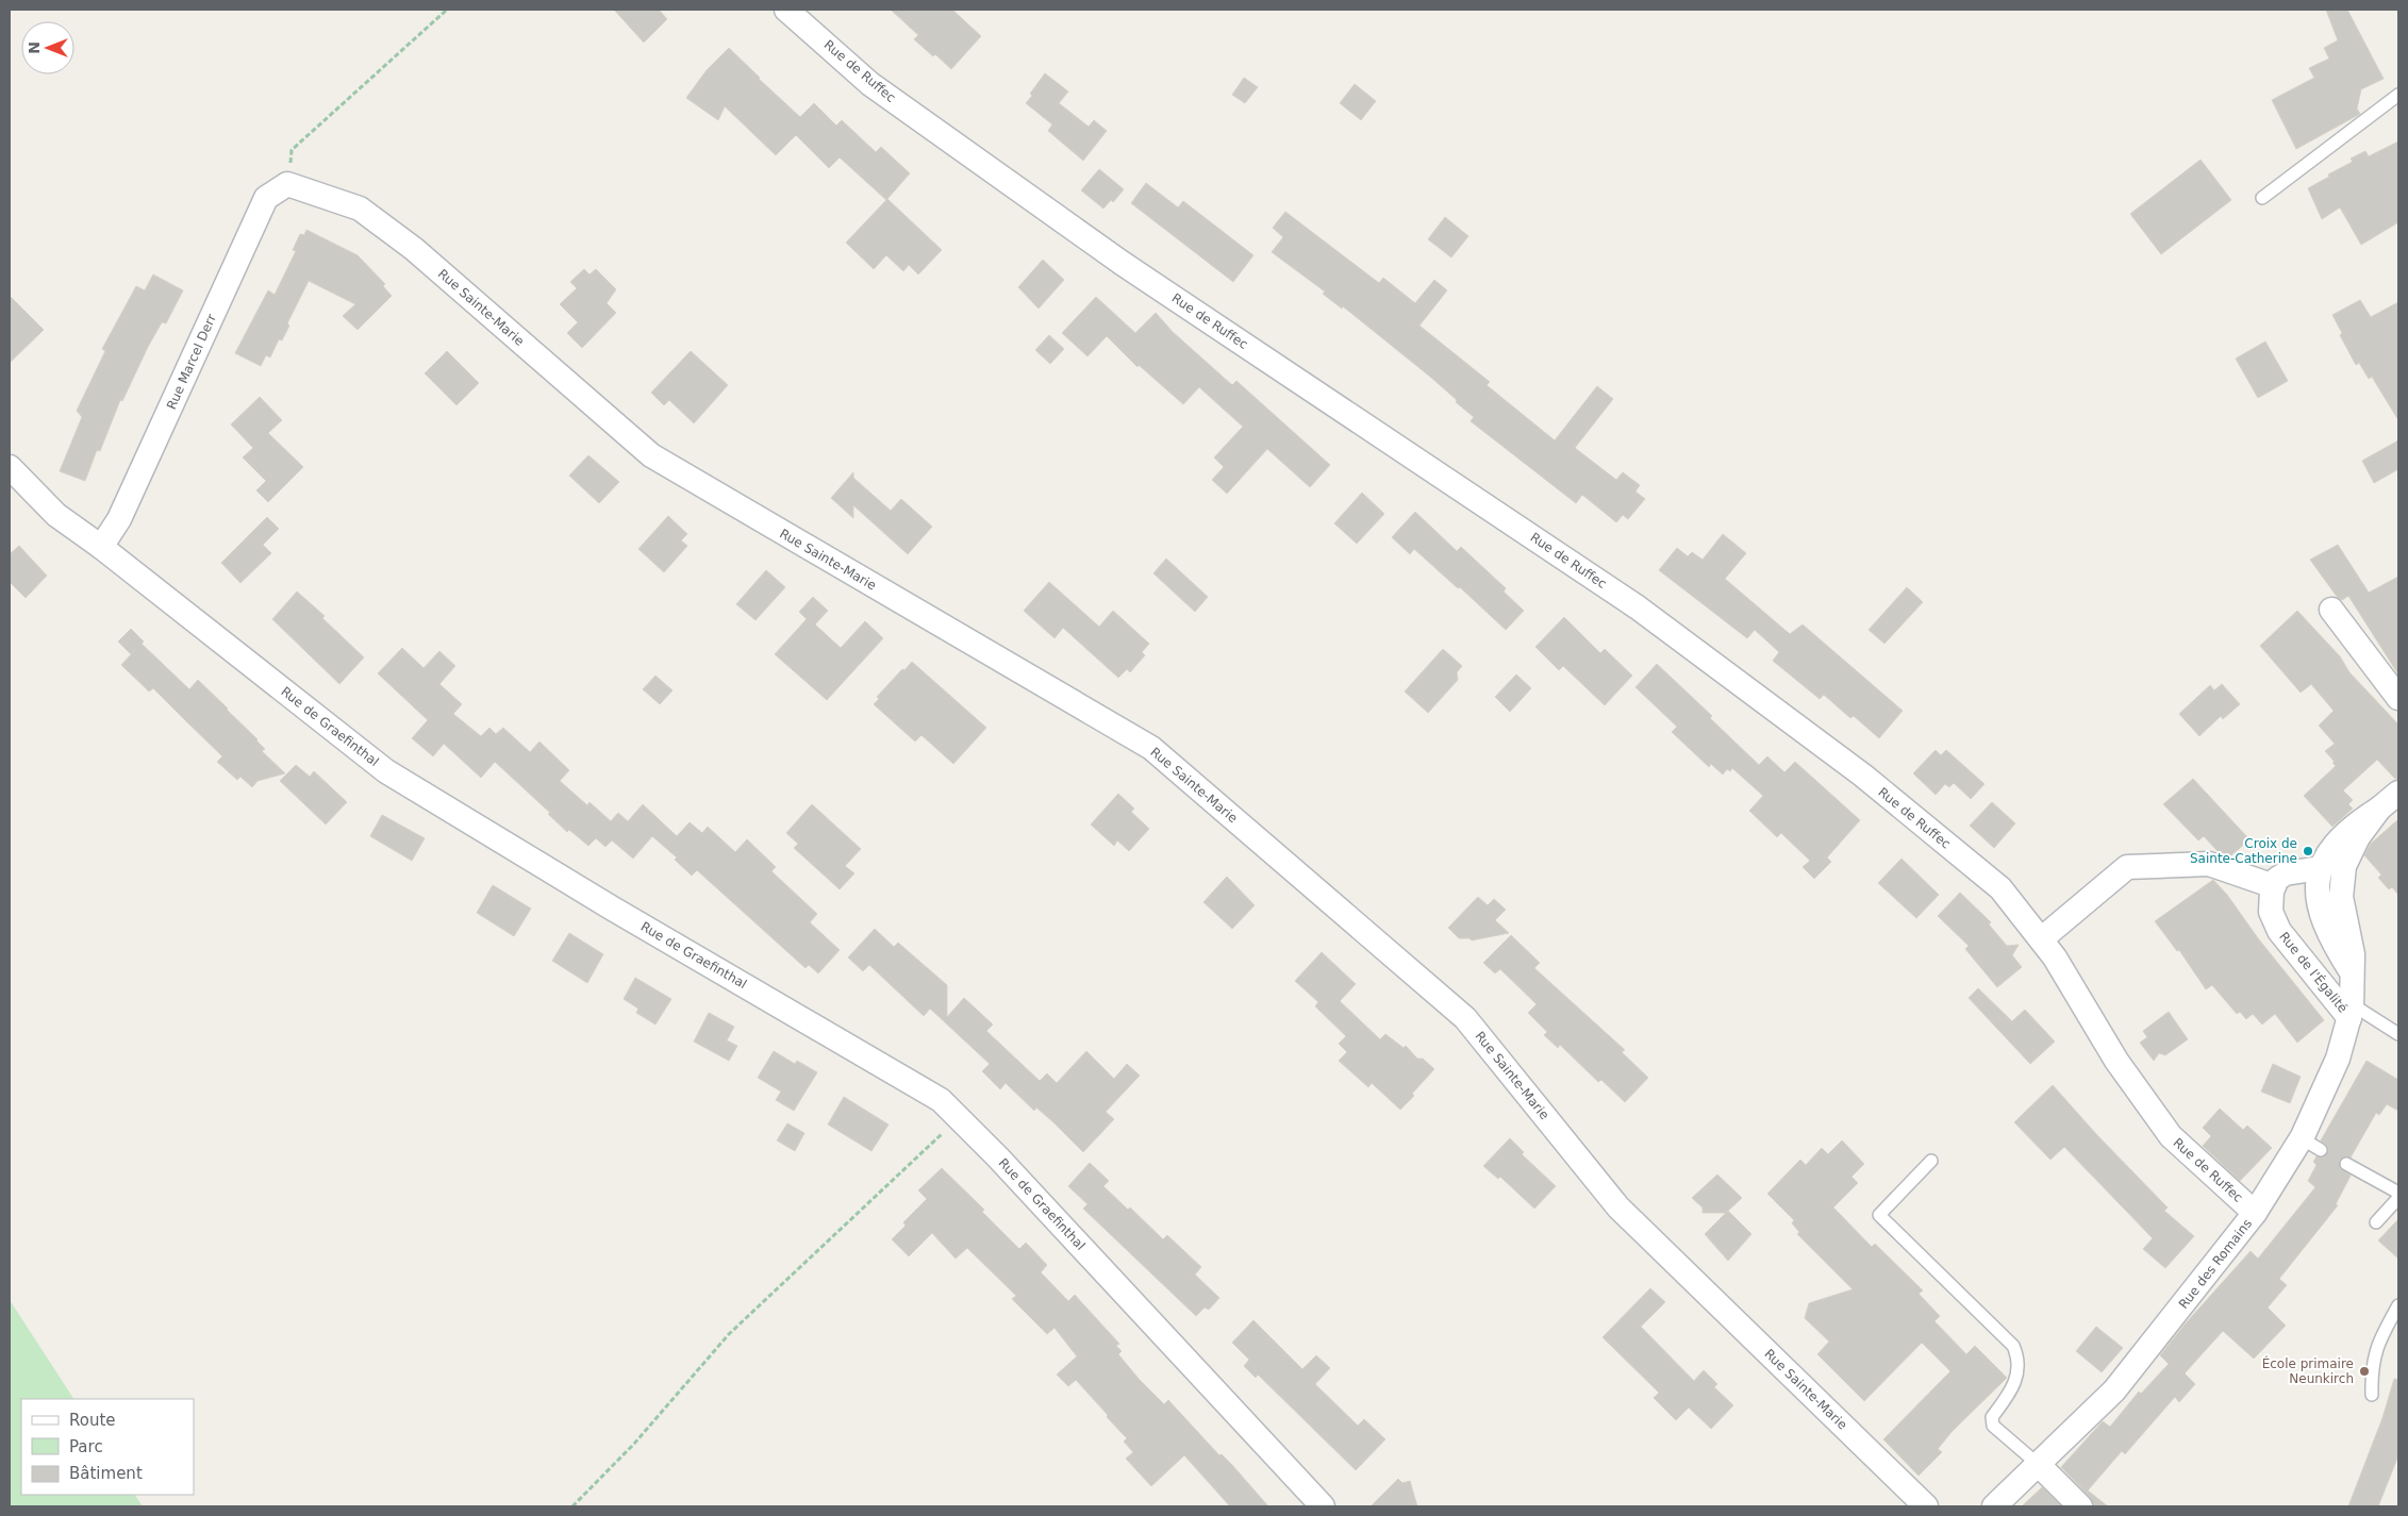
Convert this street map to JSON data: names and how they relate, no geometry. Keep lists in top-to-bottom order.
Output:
{
  "streets": {
    "street": [
      "Rue de Ruffec",
      "Rue Sainte-Marie",
      "Rue Marcel Derr",
      "Rue de Graefinthal",
      "Rue de l'Égalité",
      "Rue des Romains"
    ]
  },
  "crossings": [
    ["Rue de Ruffec", "Rue des Romains"],
    ["Rue Sainte-Marie", "Rue Marcel Derr"],
    ["Rue Marcel Derr", "Rue de Graefinthal"],
    ["Rue de l'Égalité", "Rue des Romains"]
  ],
  "places": ["Croix de Sainte-Catherine", "École primaire Neunkirch"],
  "legend": ["Route", "Parc", "Bâtiment"],
  "north": "left"
}
